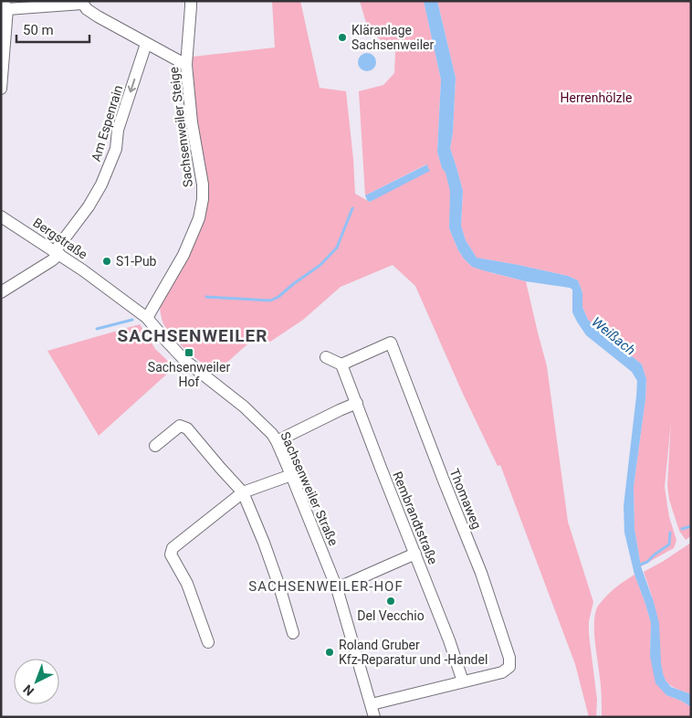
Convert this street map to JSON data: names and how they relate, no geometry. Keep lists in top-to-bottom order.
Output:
{
  "streets": {
    "street": [
      "Am Espenrain",
      "Sachsenweiler Steige",
      "Bergstraße",
      "Sachsenweiler Straße",
      "Thomaweg",
      "Rembrandtstraße"
    ]
  },
  "crossings": [
    ["Am Espenrain", "Bergstraße"],
    ["Sachsenweiler Steige", "Bergstraße"],
    ["Sachsenweiler Steige", "Sachsenweiler Straße"],
    ["Bergstraße", "Sachsenweiler Straße"],
    ["Thomaweg", "Rembrandtstraße"]
  ],
  "one_way": ["Am Espenrain"],
  "districts": ["SACHSENWEILER", "SACHSENWEILER-HOF"],
  "water": ["Weißach"],
  "parks": ["Herrenhölzle"],
  "places": {
    "other": [
      "Kläranlage Sachsenweiler",
      "S1-Pub",
      "Del Vecchio",
      "Roland Gruber Kfz-Reparatur und -Handel"
    ],
    "transit": ["Sachsenweiler Hof"]
  },
  "scale_bar": "50 m",
  "north": "bottom left"
}
